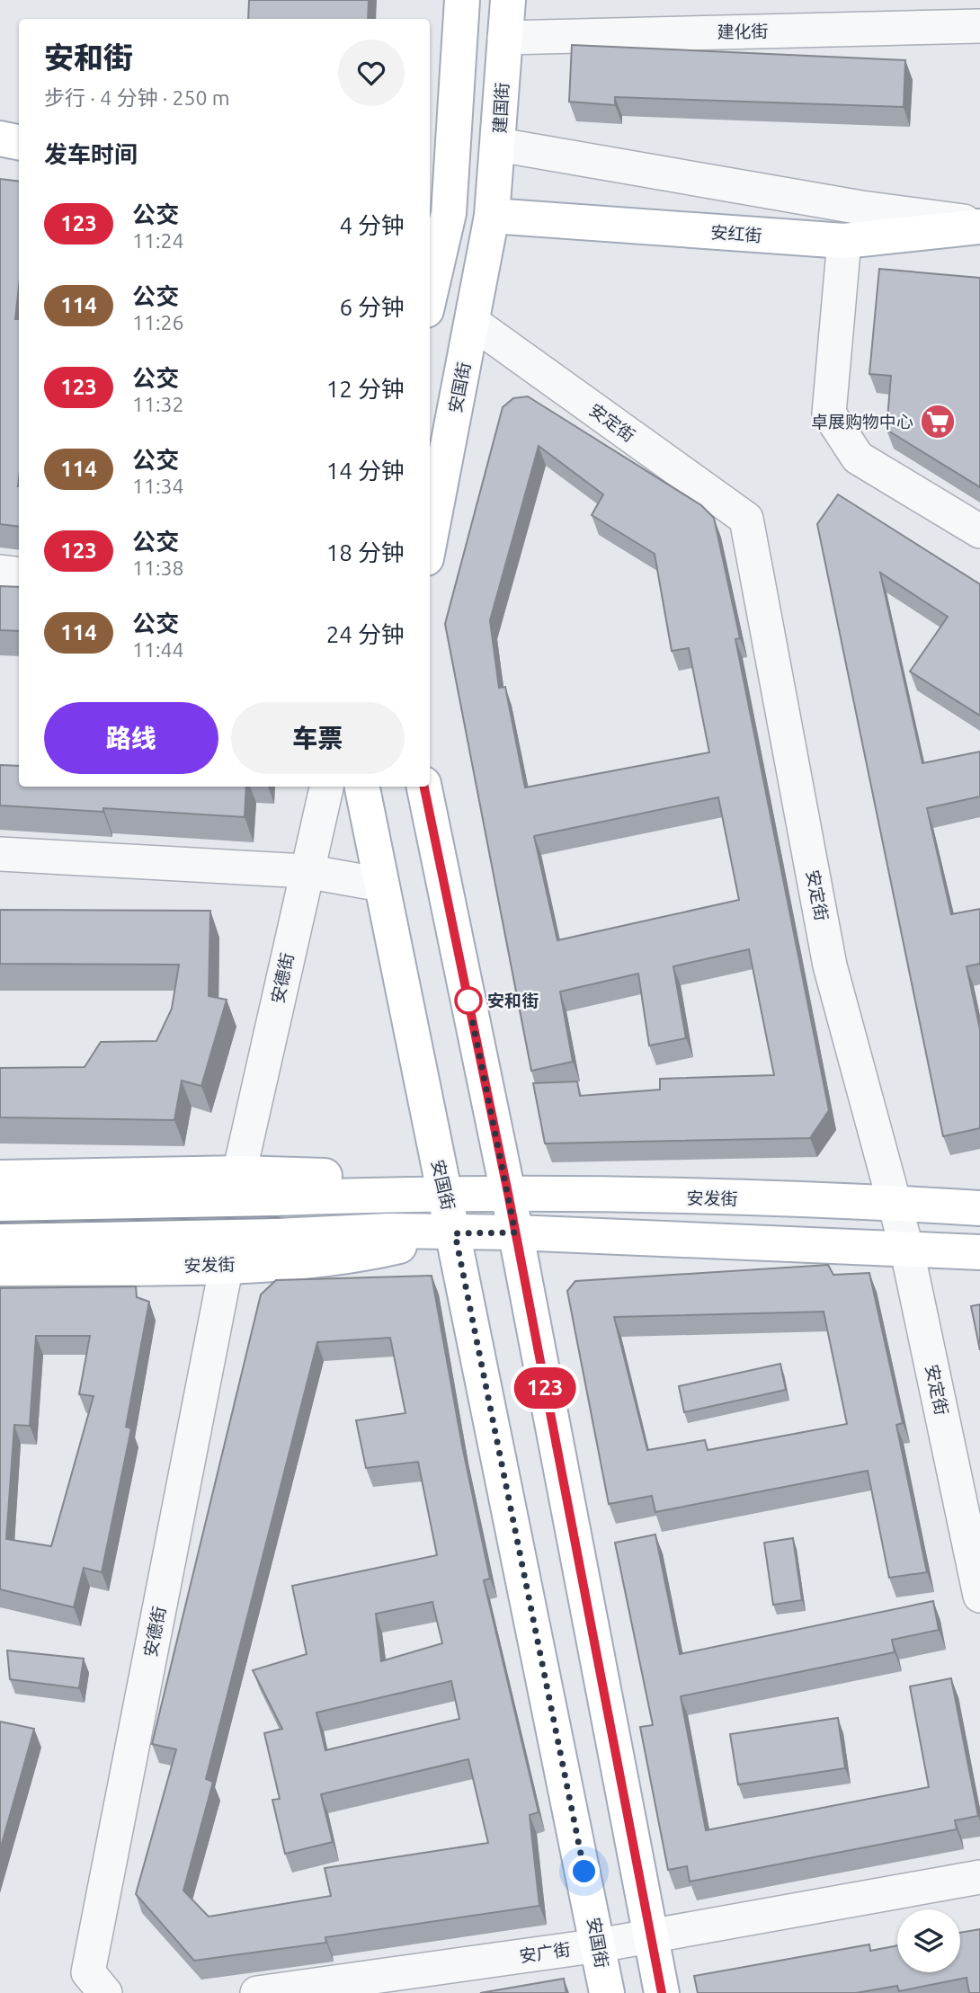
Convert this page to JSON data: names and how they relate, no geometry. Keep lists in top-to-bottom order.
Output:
{
  "streets": {
    "main road": [
      "建国街",
      "安红街",
      "安国街",
      "安发街"
    ],
    "street": [
      "建化街",
      "安定街",
      "安德街",
      "安广街"
    ]
  },
  "crossings": [
    ["建化街", "建国街"],
    ["建国街", "安红街"],
    ["建国街", "安国街"],
    ["安红街", "安国街"],
    ["安国街", "安定街"],
    ["安国街", "安发街"],
    ["安国街", "安广街"],
    ["安定街", "安发街"],
    ["安德街", "安发街"]
  ],
  "places": {
    "supermarket": ["卓展购物中心"],
    "other": ["安和街"]
  },
  "lines": ["bus line 123"],
  "page": {
    "on_map": "123",
    "heading": [
      ["安和街", "步行 · 4 分钟 · 250 m"],
      "发车时间"
    ],
    "list": [
      {
        "mark": "123",
        "name": "公交",
        "note": "11:24",
        "value": "4 分钟"
      },
      {
        "mark": "114",
        "name": "公交",
        "note": "11:26",
        "value": "6 分钟"
      },
      {
        "mark": "123",
        "name": "公交",
        "note": "11:32",
        "value": "12 分钟"
      },
      {
        "mark": "114",
        "name": "公交",
        "note": "11:34",
        "value": "14 分钟"
      },
      {
        "mark": "123",
        "name": "公交",
        "note": "11:38",
        "value": "18 分钟"
      },
      {
        "mark": "114",
        "name": "公交",
        "note": "11:44",
        "value": "24 分钟"
      }
    ],
    "buttons": ["路线", "车票"]
  }
}
